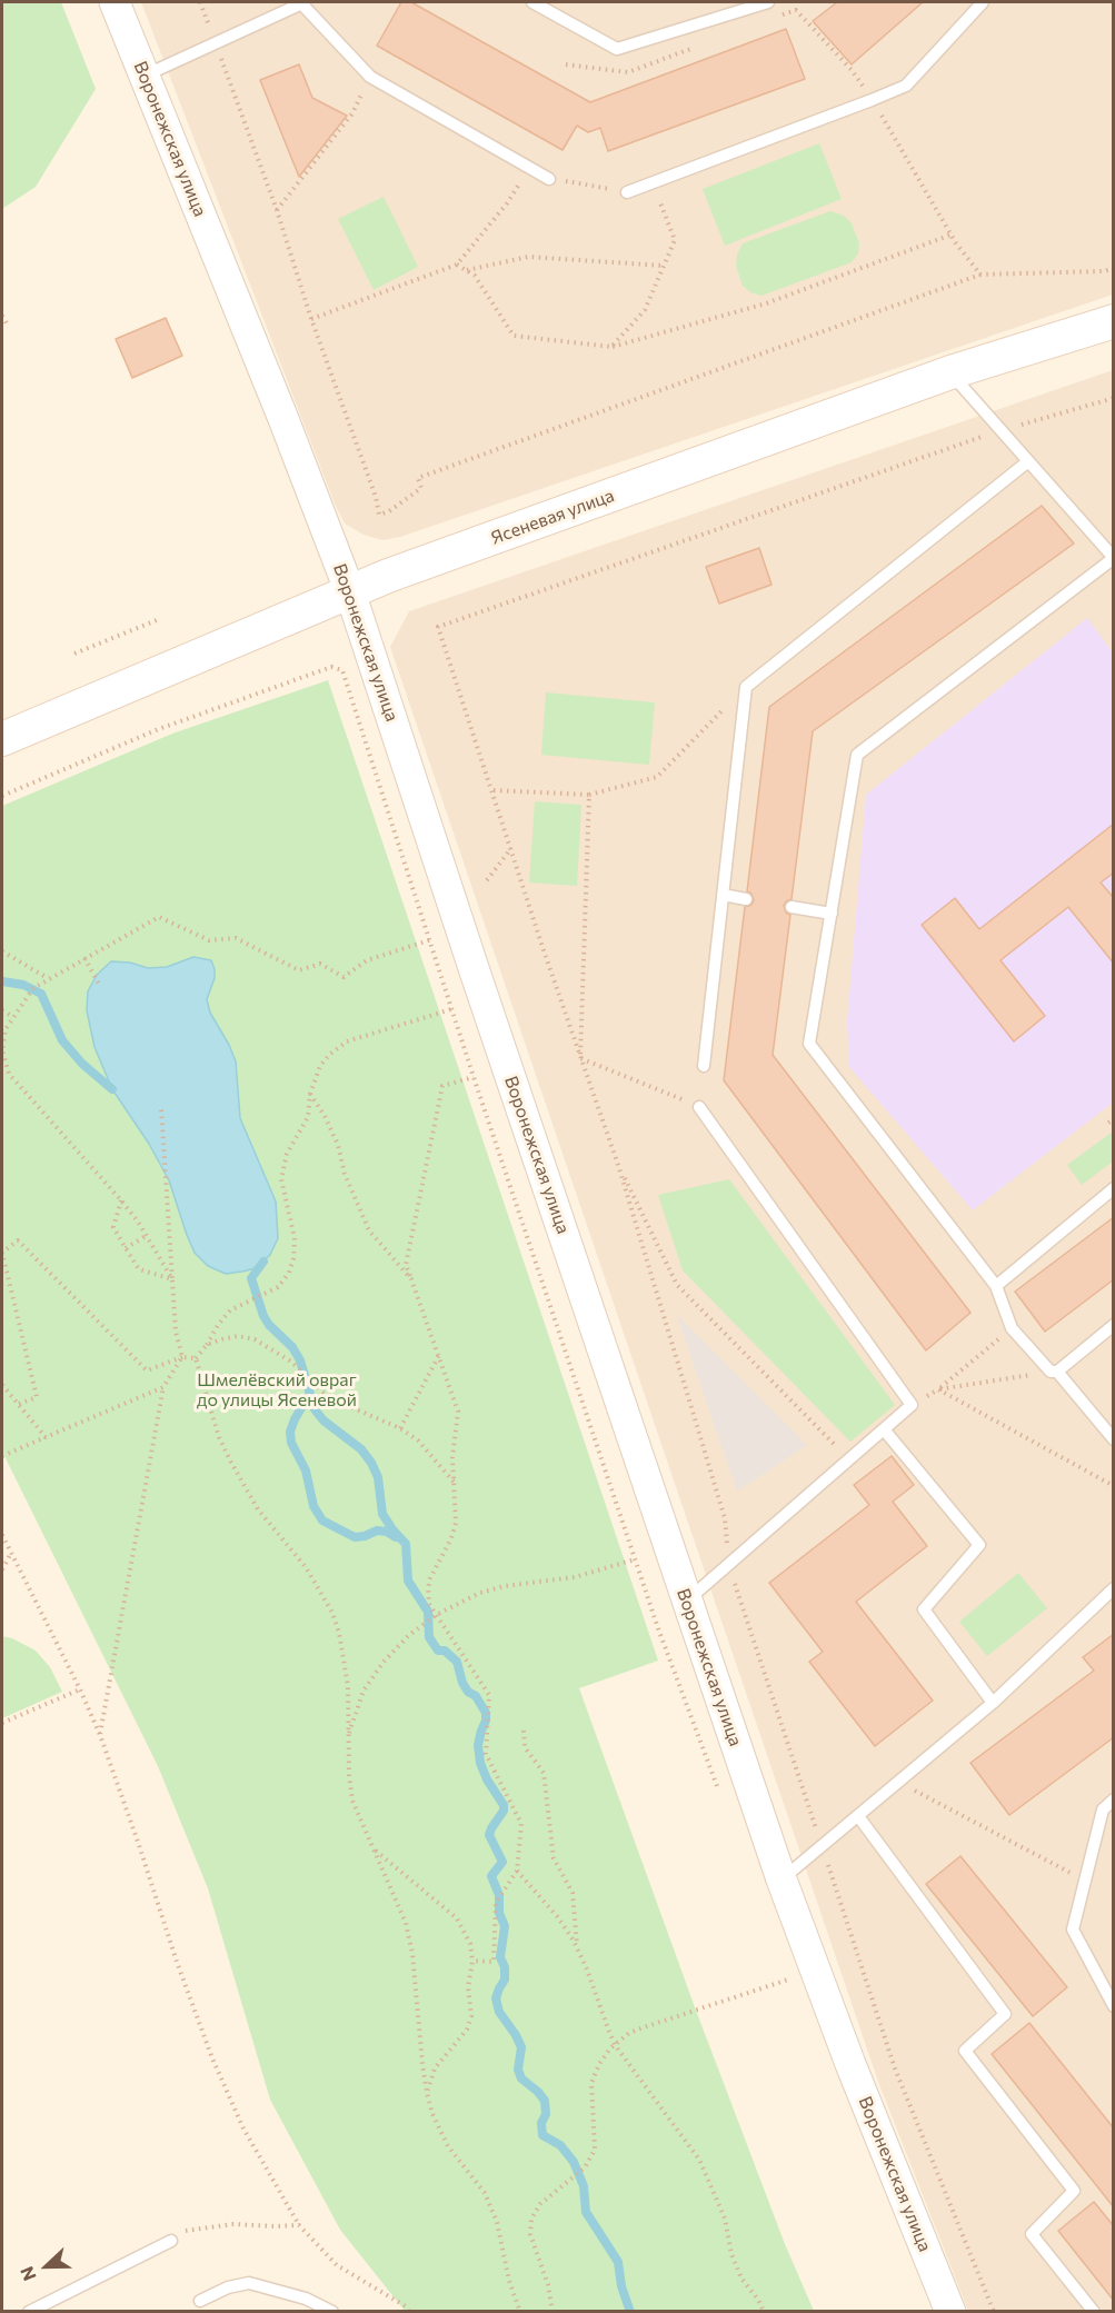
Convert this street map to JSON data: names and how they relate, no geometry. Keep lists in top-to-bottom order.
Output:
{
  "streets": {
    "main road": ["Ясеневая улица"],
    "street": ["Воронежская улица"]
  },
  "crossings": [
    ["Воронежская улица", "Ясеневая улица"]
  ],
  "parks": ["Шмелёвский овраг до улицы Ясеневой"],
  "north": "left"
}
